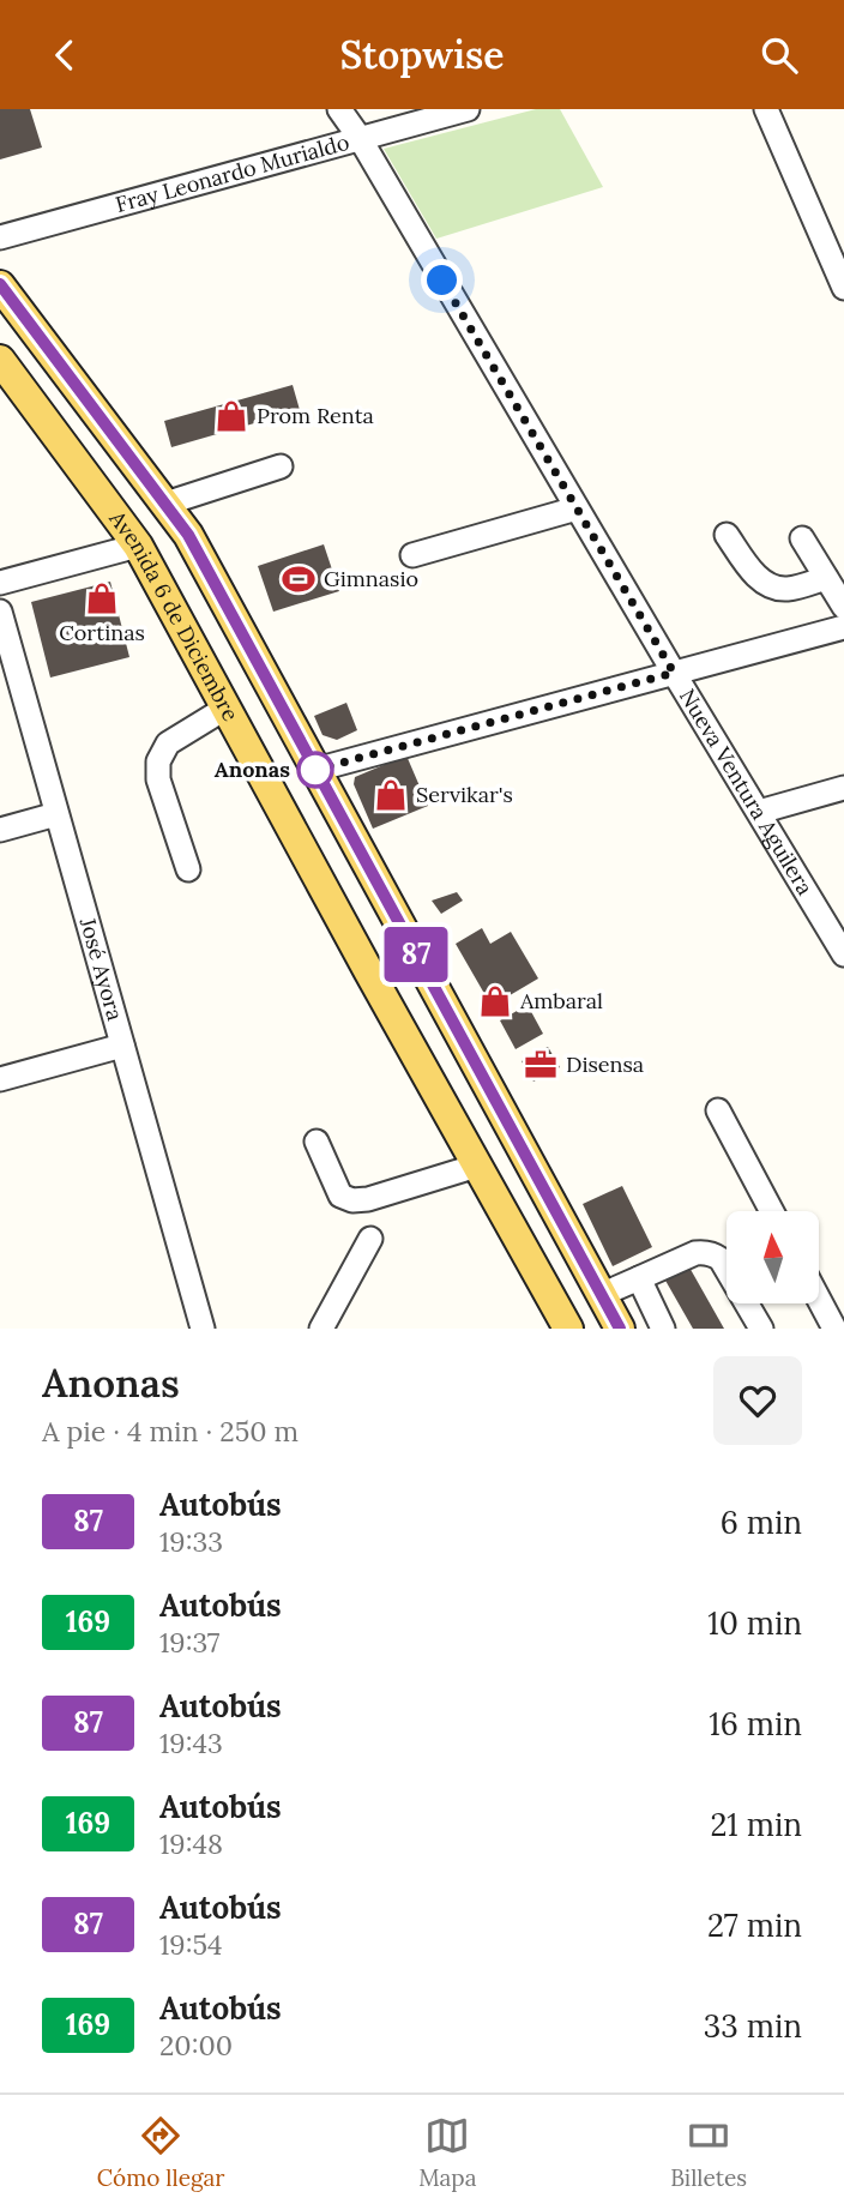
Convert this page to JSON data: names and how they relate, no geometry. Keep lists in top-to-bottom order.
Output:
{
  "streets": {
    "main road": ["Avenida 6 de Diciembre"],
    "street": ["Fray Leonardo Murialdo", "Nueva Ventura Aguilera", "José Ayora"]
  },
  "crossings": [
    ["Fray Leonardo Murialdo", "Nueva Ventura Aguilera"]
  ],
  "places": {
    "shop": [
      "Prom Renta",
      "Cortinas",
      "Servikar's",
      "Ambaral"
    ],
    "sports": ["Gimnasio"],
    "other": ["Anonas"],
    "office": ["Disensa"]
  },
  "lines": ["bus line 87"],
  "north": "top",
  "page": {
    "header": "Stopwise",
    "on_map": "87",
    "heading": ["Anonas", "A pie · 4 min · 250 m"],
    "list": [
      {
        "mark": "87",
        "name": "Autobús",
        "note": "19:33",
        "value": "6 min"
      },
      {
        "mark": "169",
        "name": "Autobús",
        "note": "19:37",
        "value": "10 min"
      },
      {
        "mark": "87",
        "name": "Autobús",
        "note": "19:43",
        "value": "16 min"
      },
      {
        "mark": "169",
        "name": "Autobús",
        "note": "19:48",
        "value": "21 min"
      },
      {
        "mark": "87",
        "name": "Autobús",
        "note": "19:54",
        "value": "27 min"
      },
      {
        "mark": "169",
        "name": "Autobús",
        "note": "20:00",
        "value": "33 min"
      }
    ],
    "tabs": ["Cómo llegar", "Mapa", "Billetes"]
  }
}
